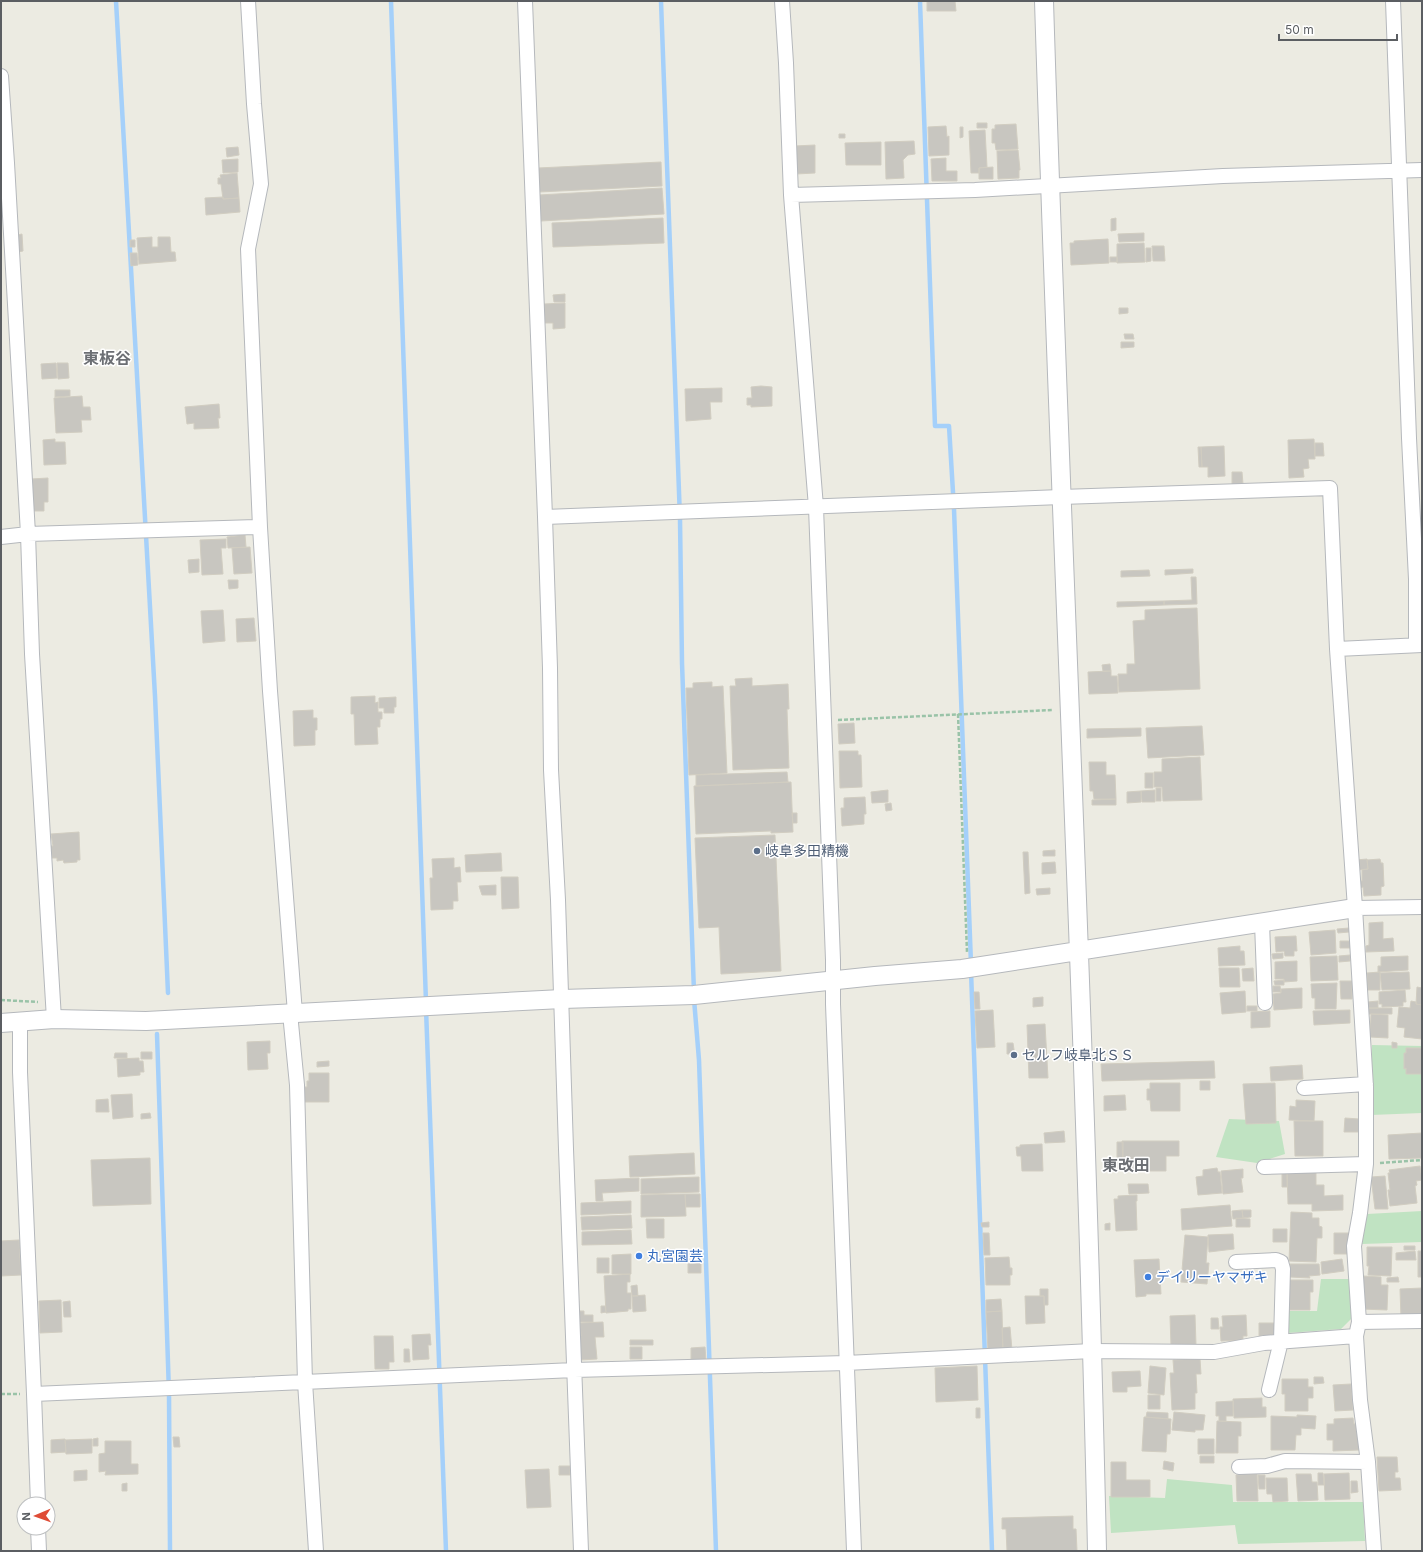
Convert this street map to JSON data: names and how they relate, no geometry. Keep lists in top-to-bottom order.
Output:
{
  "districts": ["東板谷", "東改田"],
  "places": [
    "岐阜多田精機",
    "セルフ岐阜北ＳＳ",
    "丸宮園芸",
    "デイリーヤマザキ"
  ],
  "scale_bar": "50 m",
  "north": "left"
}
